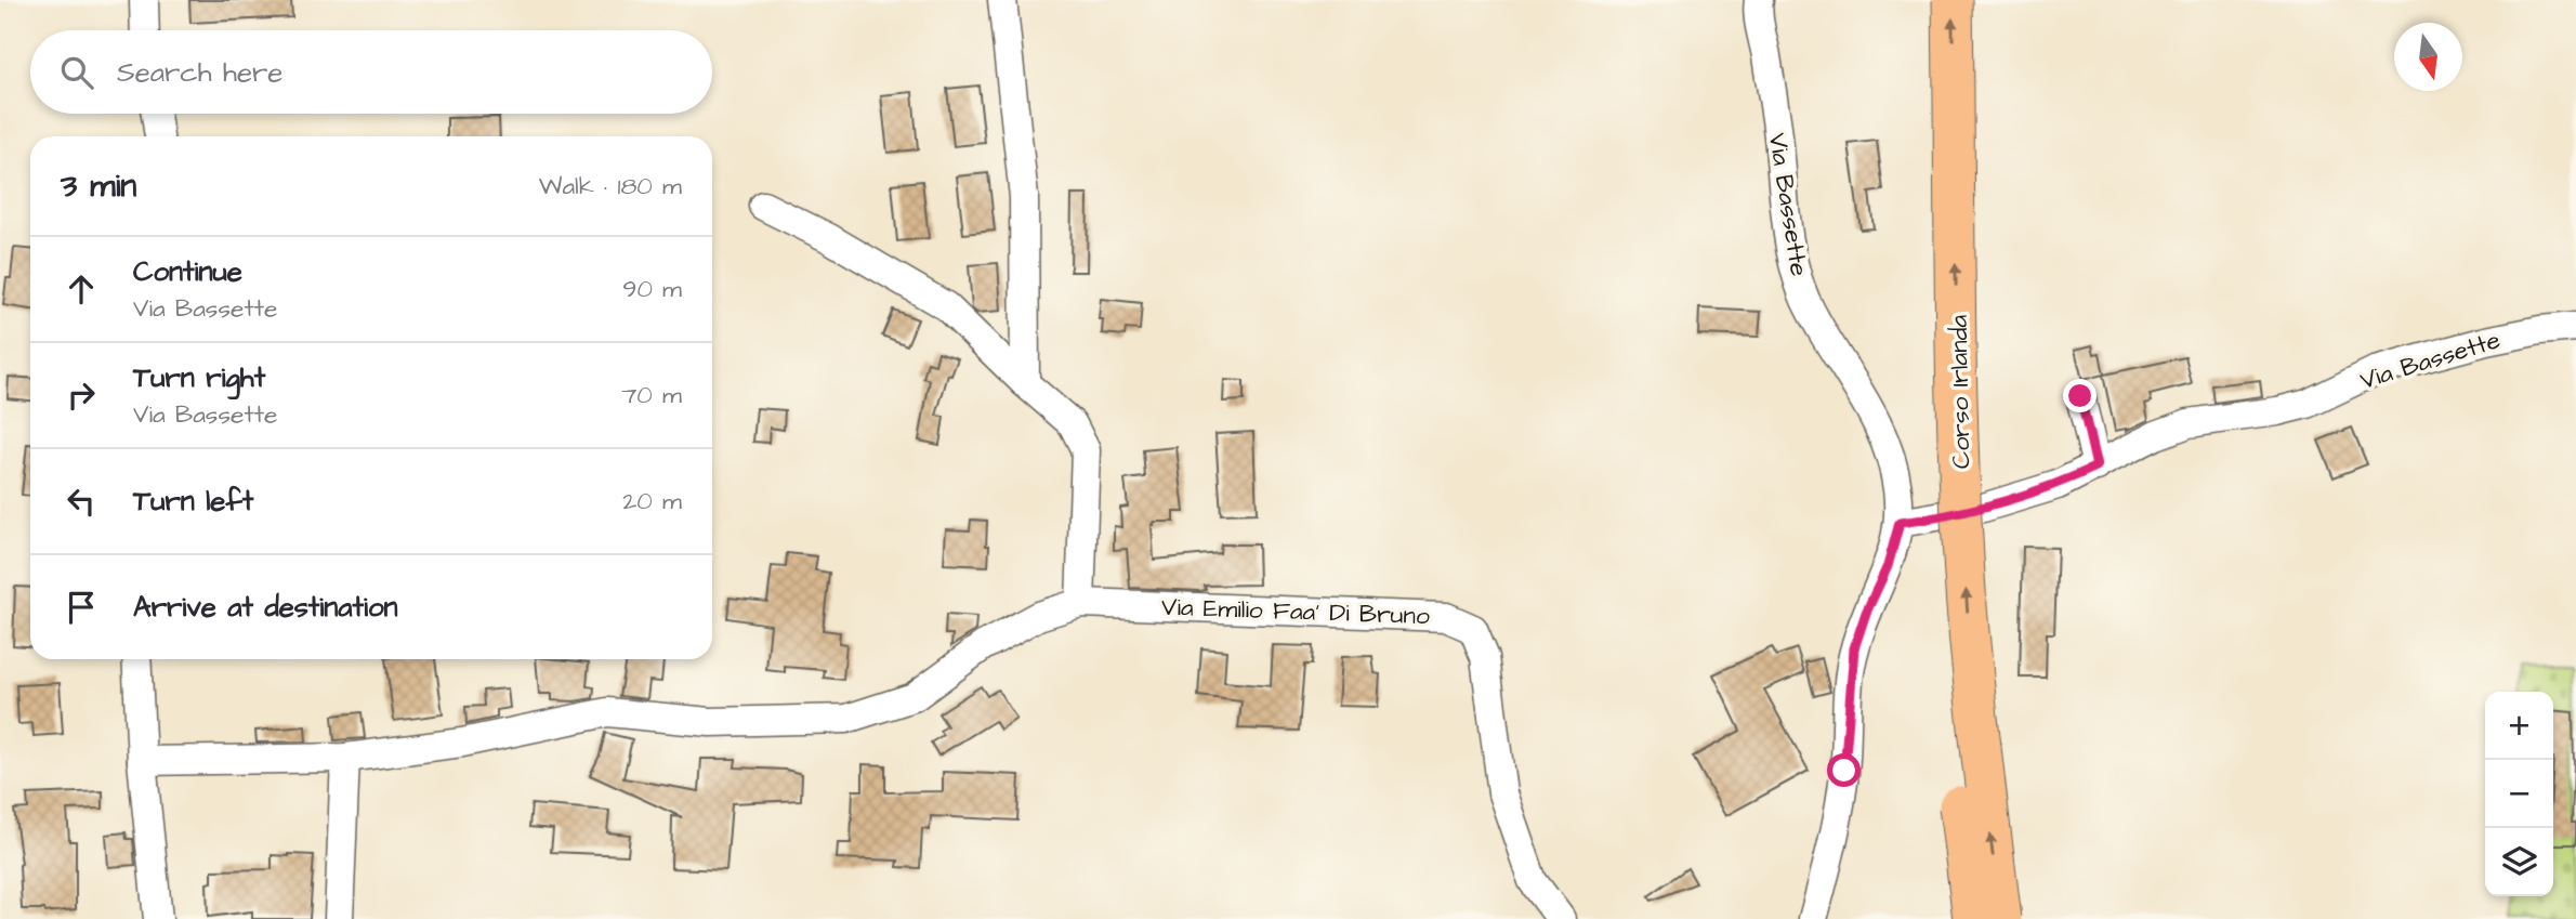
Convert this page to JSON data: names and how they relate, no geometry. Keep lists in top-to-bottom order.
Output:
{
  "streets": {
    "highway": ["Corso Irlanda"],
    "street": ["Via Bassette", "Via Emilio Faa' Di Bruno"]
  },
  "north": "bottom",
  "page": {
    "search": "Search here",
    "heading": ["3 min", "Walk · 180 m"],
    "list": [
      ["Continue", "Via Bassette", "90 m"],
      ["Turn right", "Via Bassette", "70 m"],
      ["Turn left", "20 m"],
      "Arrive at destination"
    ],
    "map_buttons": ["+", "−"]
  }
}
